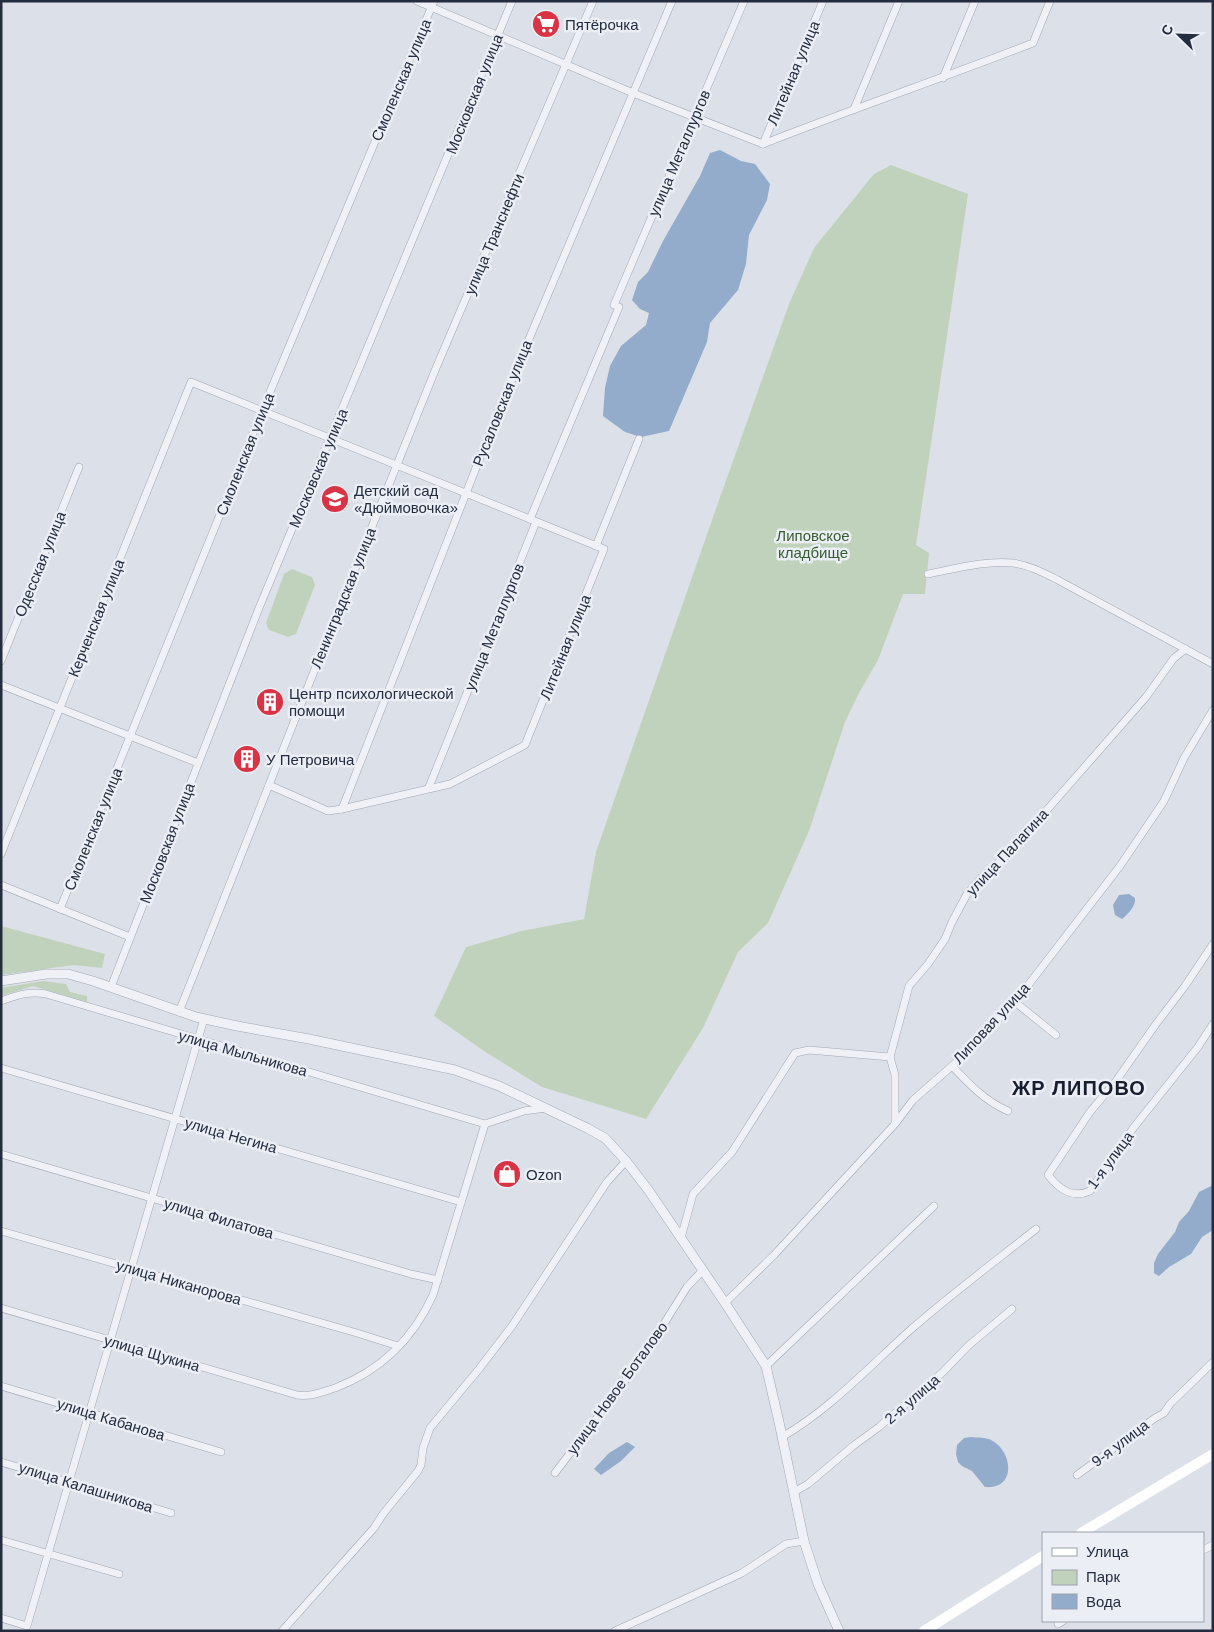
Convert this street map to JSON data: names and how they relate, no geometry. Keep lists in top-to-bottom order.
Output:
{
  "streets": {
    "street": [
      "Литейная улица",
      "Смоленская улица",
      "Московская улица",
      "улица Металлургов",
      "улица Транснефти",
      "Русаловская улица",
      "Одесская улица",
      "Ленинградская улица",
      "Керченская улица",
      "улица Палагина",
      "Липовая улица",
      "улица Мыльникова",
      "улица Негина",
      "1-я улица",
      "улица Филатова",
      "улица Никанорова",
      "улица Щукина",
      "улица Новое Боталово",
      "2-я улица",
      "улица Кабанова",
      "9-я улица",
      "улица Калашникова"
    ]
  },
  "crossings": [
    ["Литейная улица", "улица Металлургов"],
    ["Смоленская улица", "Керченская улица"],
    ["улица Транснефти", "Ленинградская улица"],
    ["улица Палагина", "Липовая улица"],
    ["улица Никанорова", "улица Щукина"]
  ],
  "districts": ["ЖР ЛИПОВО"],
  "parks": ["Липовское кладбище"],
  "places": {
    "supermarket": ["Пятёрочка"],
    "school or university": ["Детский сад «Дюймовочка»"],
    "building": ["Центр психологической помощи", "У Петровича"],
    "shop": ["Ozon"]
  },
  "legend": ["Улица", "Парк", "Вода"],
  "north": "top left"
}
